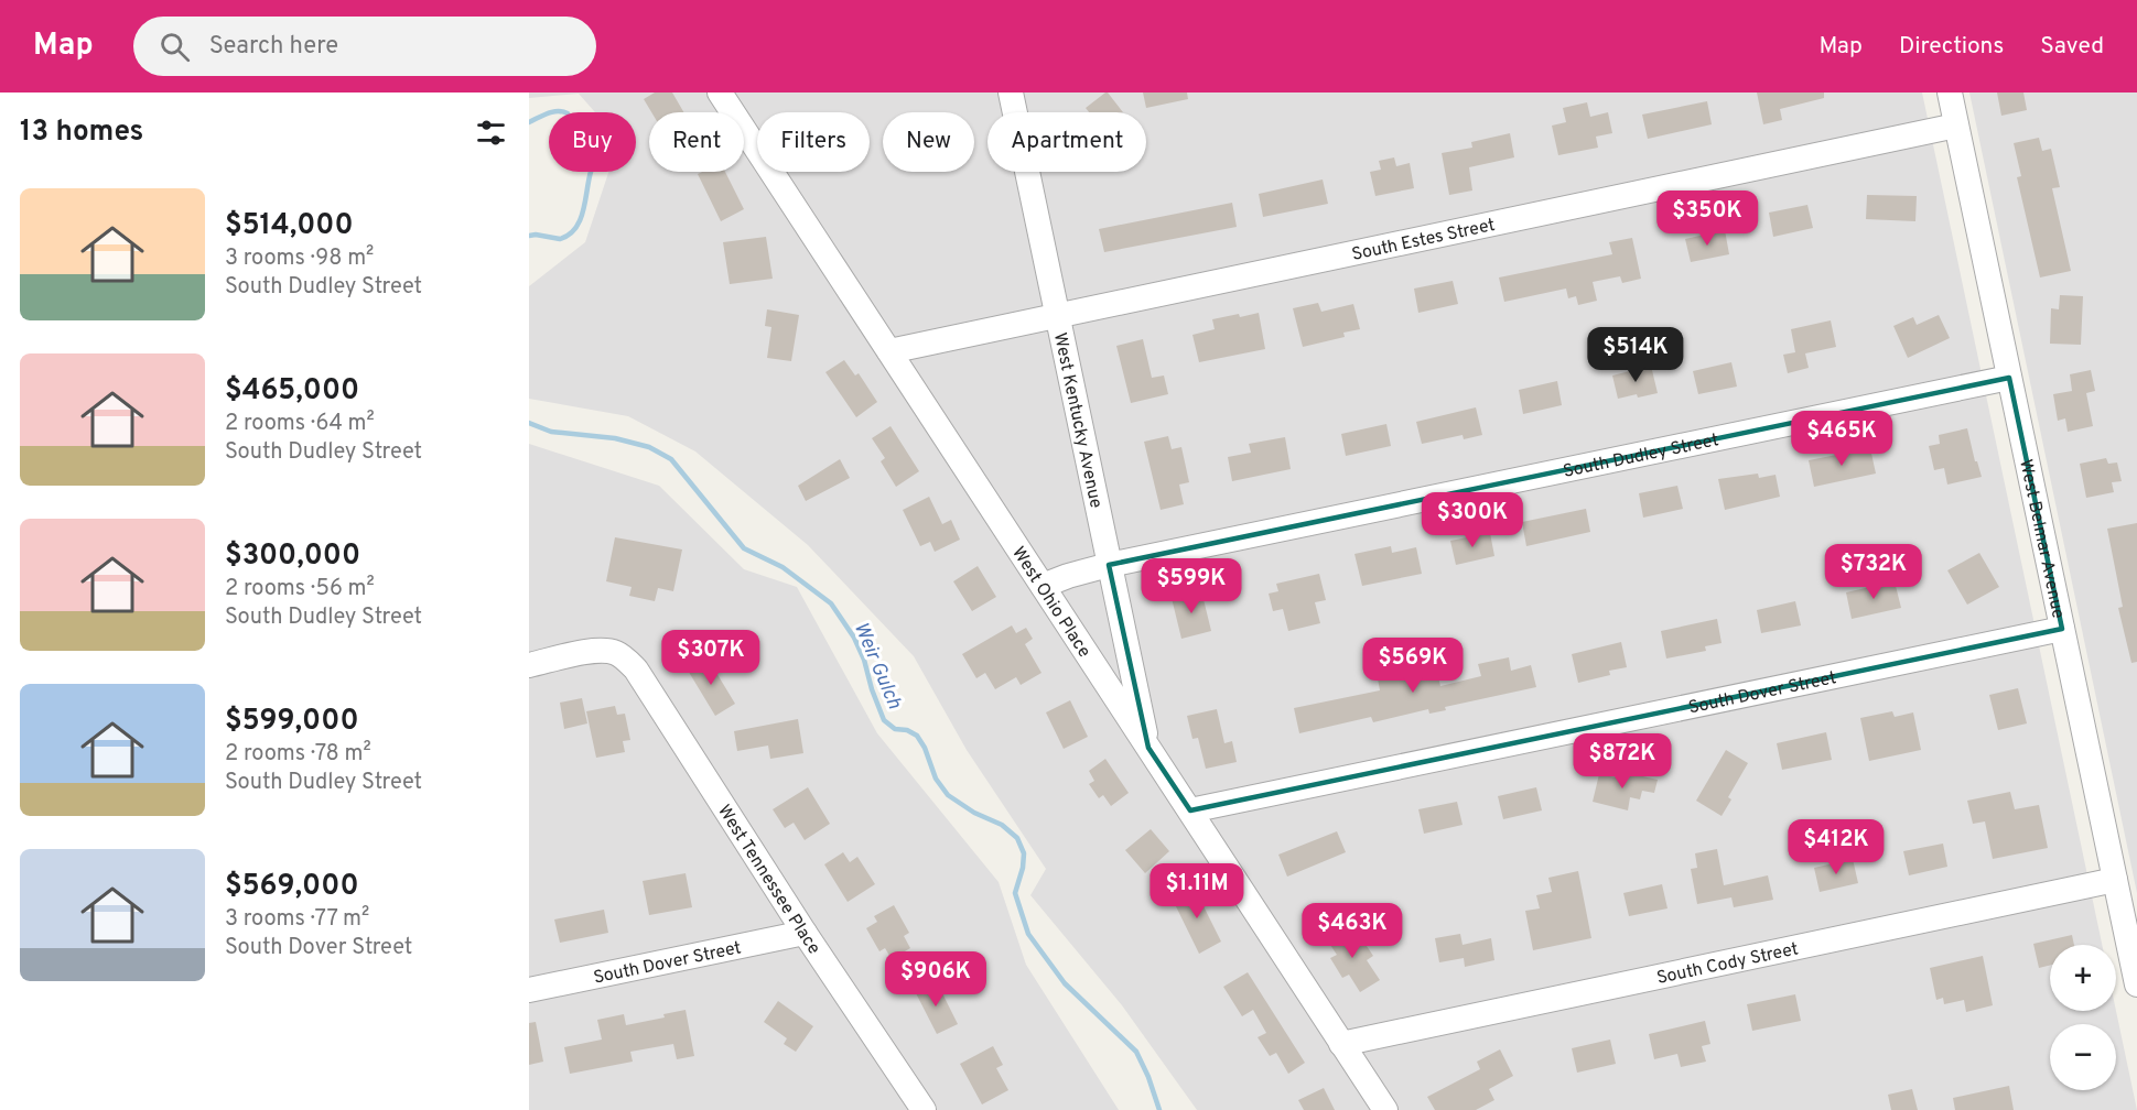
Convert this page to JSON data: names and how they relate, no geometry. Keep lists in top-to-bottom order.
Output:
{
  "streets": {
    "street": [
      "South Estes Street",
      "West Kentucky Avenue",
      "South Dudley Street",
      "West Belmar Avenue",
      "West Ohio Place",
      "South Dover Street",
      "West Tennessee Place",
      "South Cody Street"
    ]
  },
  "crossings": [
    ["South Estes Street", "West Kentucky Avenue"],
    ["South Estes Street", "West Belmar Avenue"],
    ["South Estes Street", "West Ohio Place"],
    ["West Kentucky Avenue", "South Dudley Street"],
    ["West Kentucky Avenue", "West Ohio Place"],
    ["South Dudley Street", "West Belmar Avenue"],
    ["South Dudley Street", "West Ohio Place"],
    ["West Belmar Avenue", "South Dover Street"],
    ["West Belmar Avenue", "South Cody Street"],
    ["West Ohio Place", "South Dover Street"],
    ["West Ohio Place", "South Cody Street"],
    ["South Dover Street", "West Tennessee Place"]
  ],
  "water": ["Weir Gulch"],
  "page": {
    "header": "Map",
    "search": "Search here",
    "nav": ["Map", "Directions", "Saved"],
    "heading": "13 homes",
    "chip": [
      "Buy",
      "Rent",
      "Filters",
      "New",
      "Apartment"
    ],
    "list": [
      {
        "name": "$514,000",
        "note": "3 rooms · 98 m² · South Dudley Street"
      },
      {
        "name": "$465,000",
        "note": "2 rooms · 64 m² · South Dudley Street"
      },
      {
        "name": "$300,000",
        "note": "2 rooms · 56 m² · South Dudley Street"
      },
      {
        "name": "$599,000",
        "note": "2 rooms · 78 m² · South Dudley Street"
      },
      {
        "name": "$569,000",
        "note": "3 rooms · 77 m² · South Dover Street"
      }
    ],
    "price": [
      "$350K",
      "$514K",
      "$465K",
      "$300K",
      "$732K",
      "$599K",
      "$307K",
      "$569K",
      "$872K",
      "$412K",
      "$1.11M",
      "$463K",
      "$906K"
    ],
    "map_buttons": ["+", "−"]
  }
}
